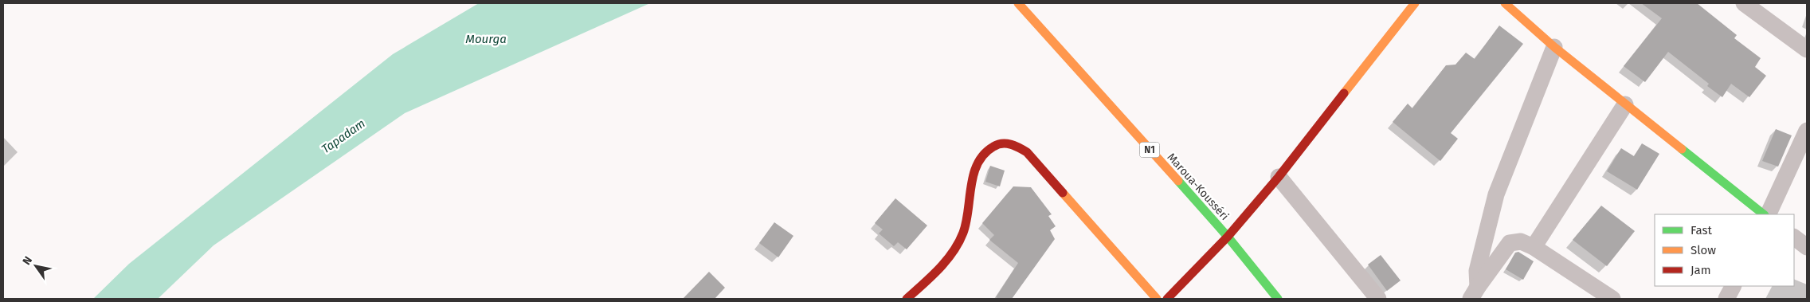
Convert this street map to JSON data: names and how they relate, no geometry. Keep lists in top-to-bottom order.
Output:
{
  "streets": {
    "main road": ["N1", "Maroua-Kousséri"]
  },
  "water": ["Mourga", "Tapadam"],
  "legend": ["Fast", "Slow", "Jam"],
  "north": "top left"
}
